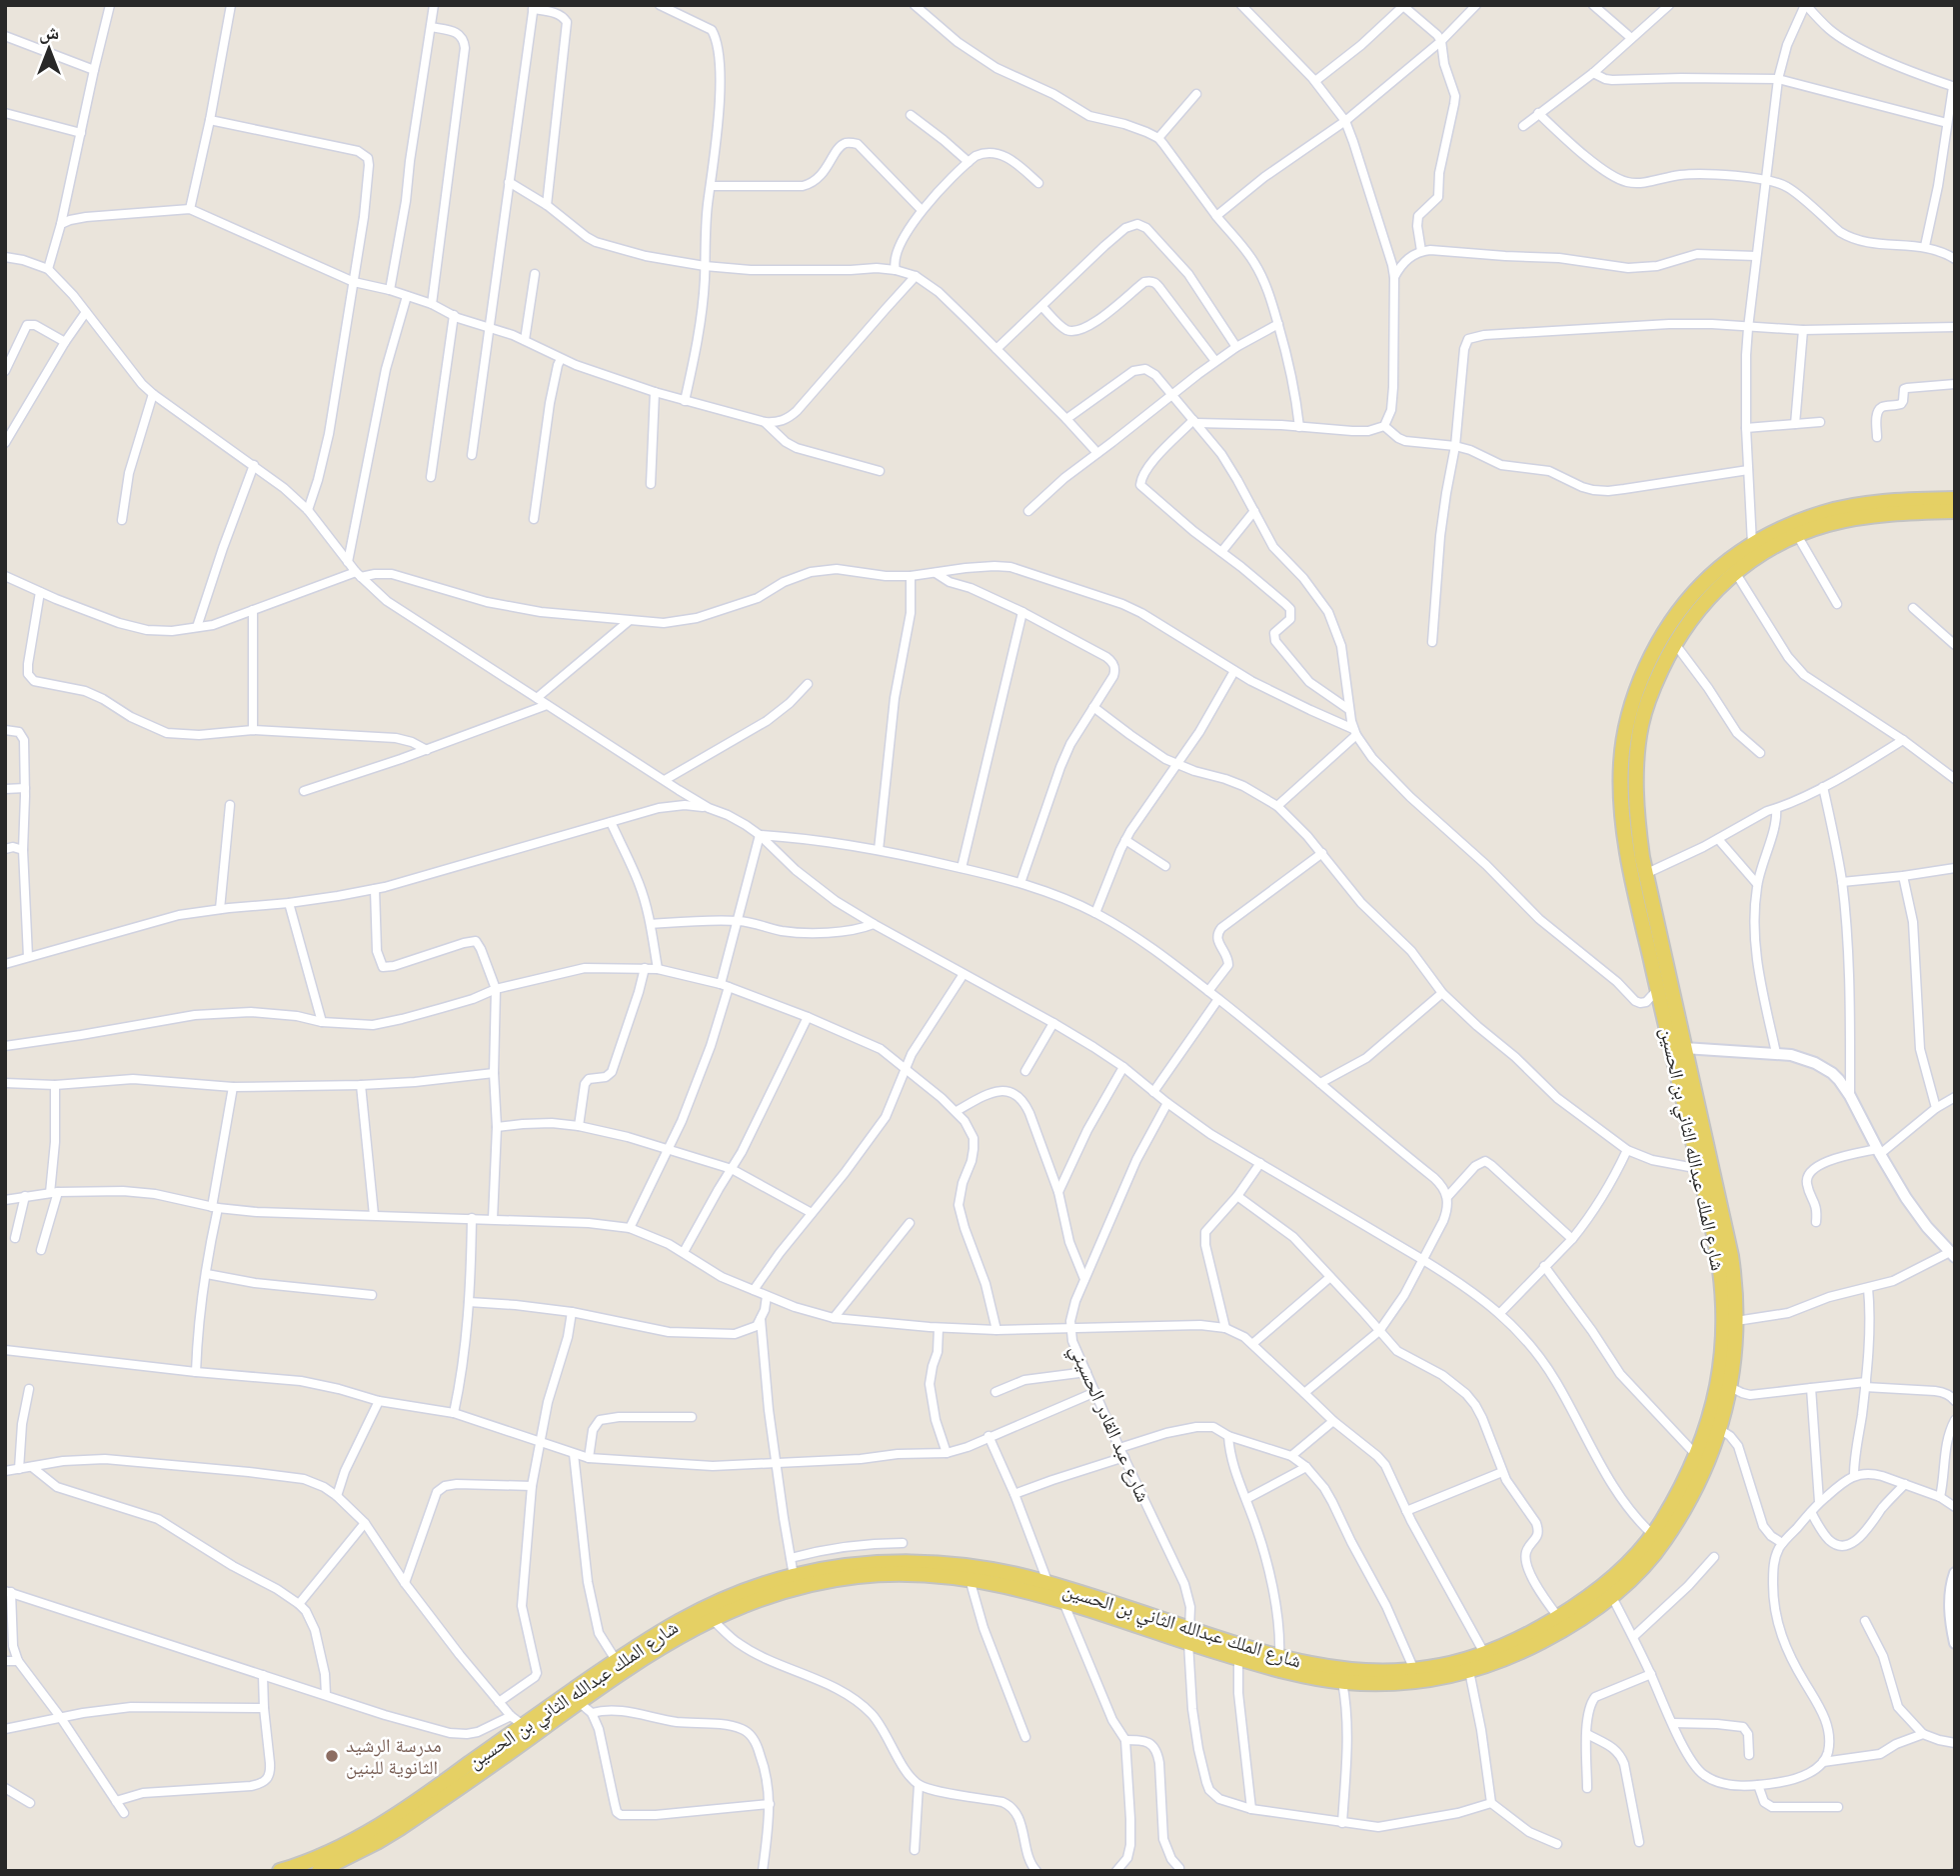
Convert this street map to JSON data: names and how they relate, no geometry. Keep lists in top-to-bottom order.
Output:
{
  "streets": {
    "main road": ["شارع الملك عبدالله الثاني بن الحسين"],
    "street": ["شارع عبد القادر الحسيني"]
  },
  "crossings": [
    ["شارع الملك عبدالله الثاني بن الحسين", "شارع عبد القادر الحسيني"]
  ],
  "places": ["مدرسة الرشيد الثانوية للبنين"],
  "north": "top"
}
